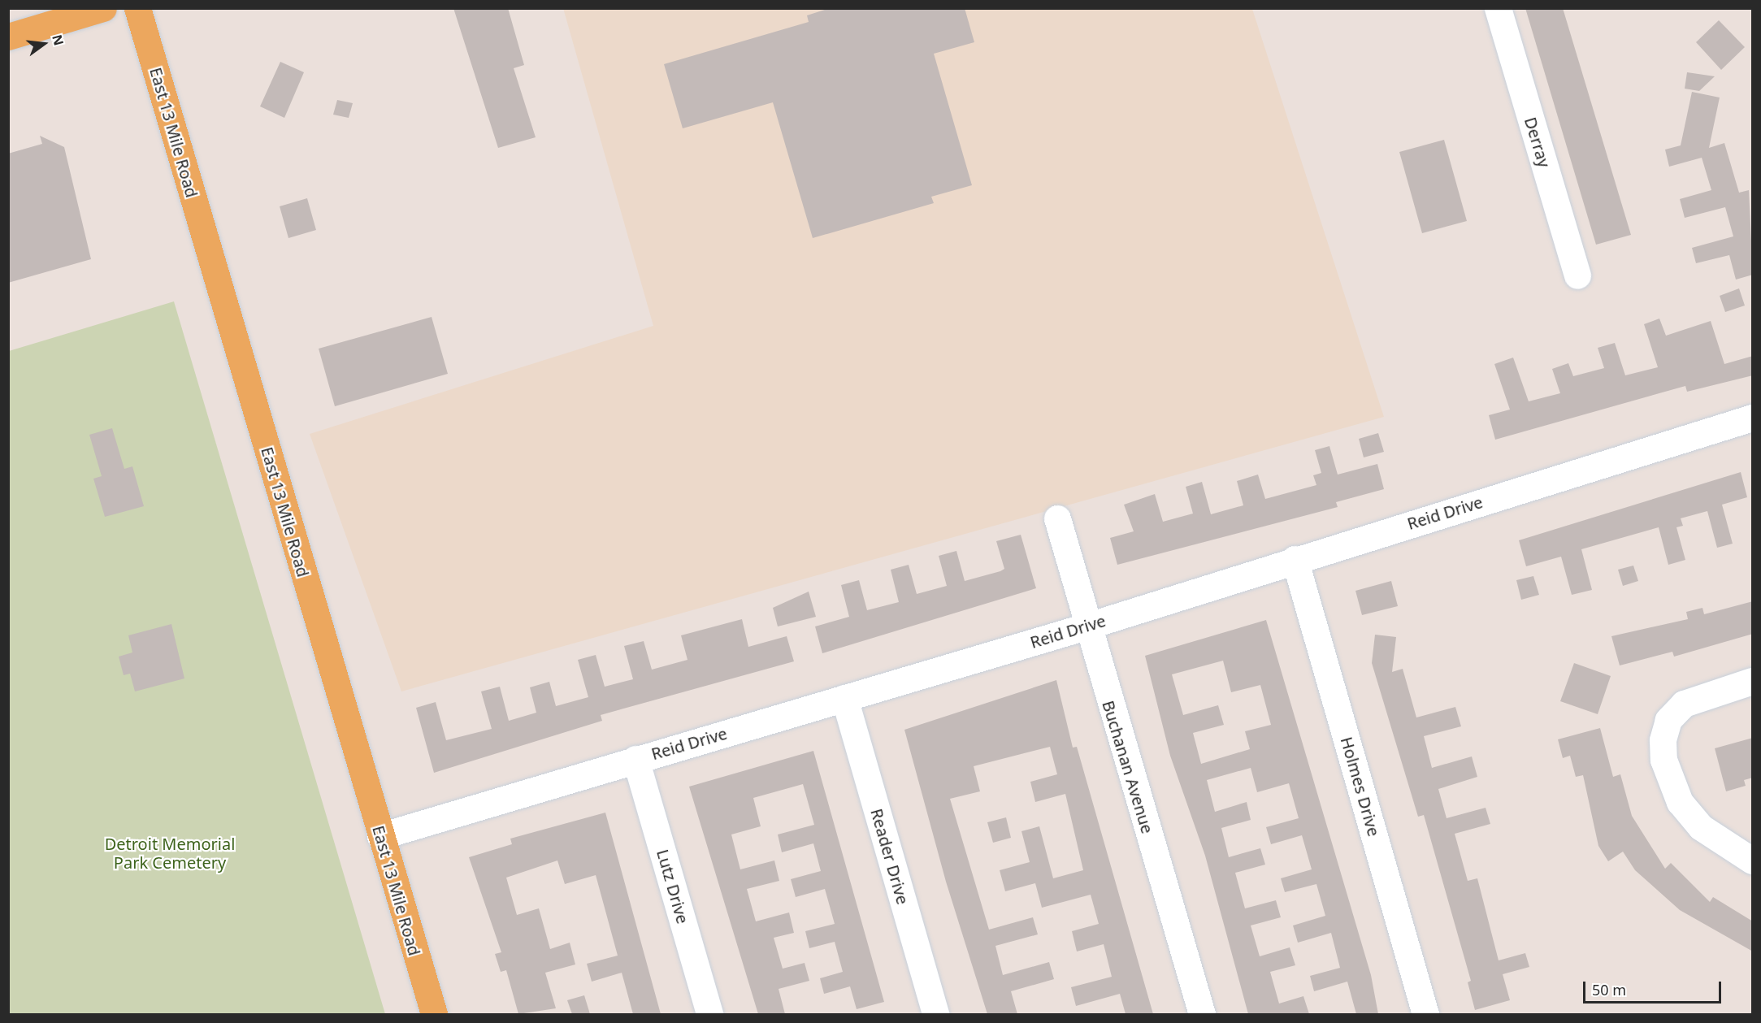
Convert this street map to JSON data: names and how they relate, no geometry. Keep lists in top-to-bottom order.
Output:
{
  "streets": {
    "main road": ["East 13 Mile Road"],
    "street": [
      "Derray",
      "Reid Drive",
      "Buchanan Avenue",
      "Holmes Drive",
      "Reader Drive",
      "Lutz Drive"
    ]
  },
  "crossings": [
    ["East 13 Mile Road", "Reid Drive"],
    ["Reid Drive", "Buchanan Avenue"],
    ["Reid Drive", "Holmes Drive"],
    ["Reid Drive", "Reader Drive"],
    ["Reid Drive", "Lutz Drive"]
  ],
  "parks": ["Detroit Memorial Park Cemetery"],
  "scale_bar": "50 m",
  "north": "right"
}
